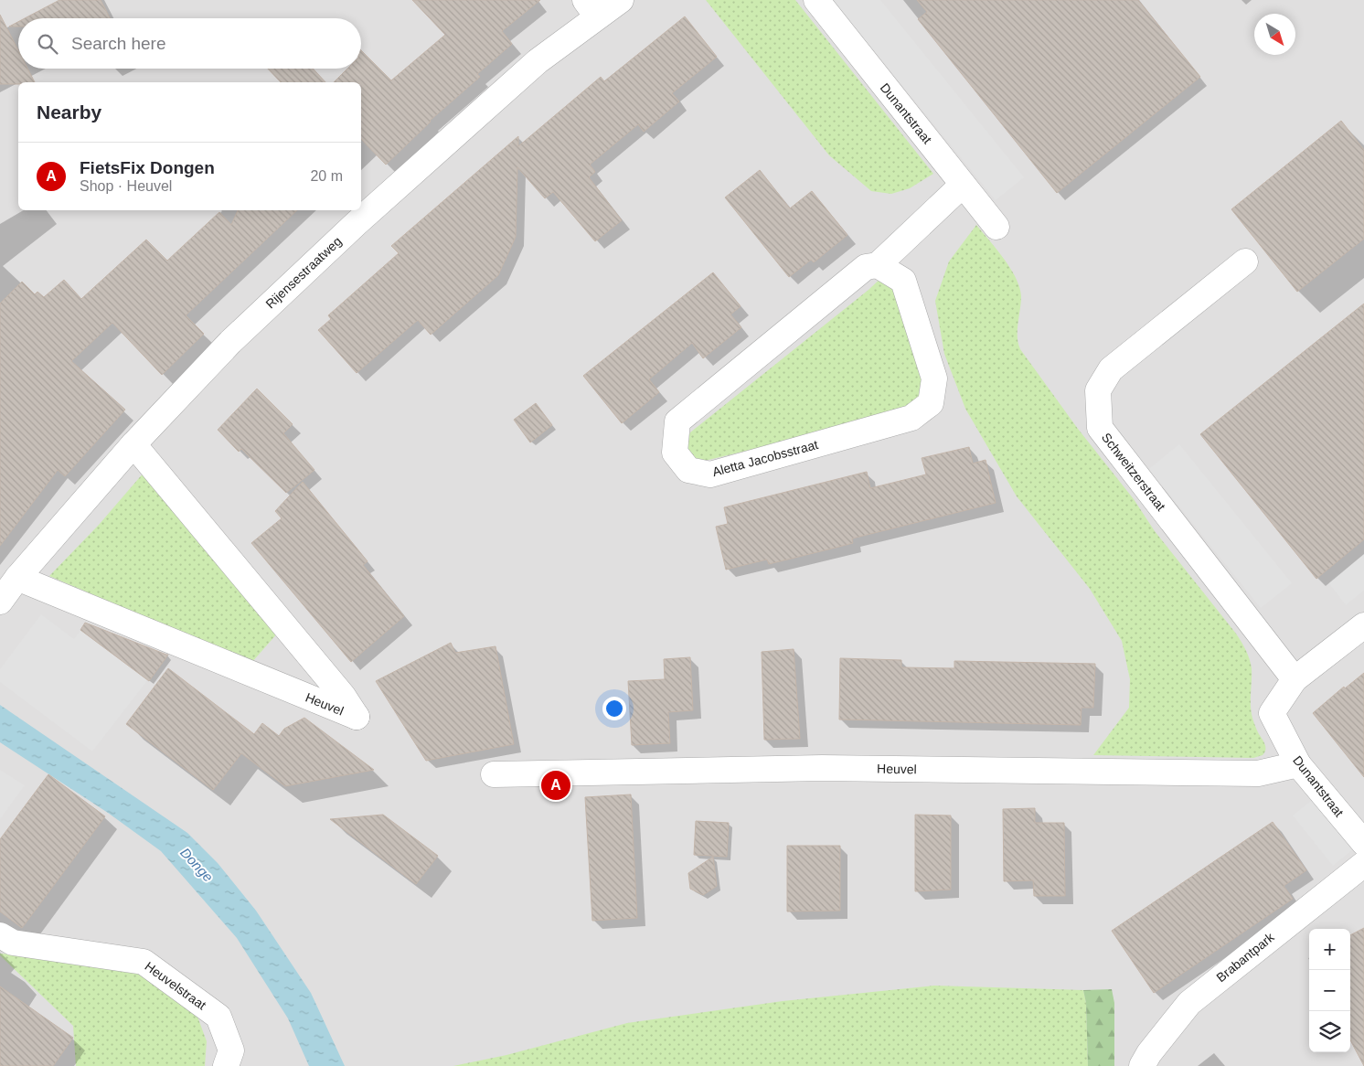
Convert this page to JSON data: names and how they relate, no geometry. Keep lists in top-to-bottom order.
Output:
{
  "streets": {
    "street": [
      "Dunantstraat",
      "Rijensestraatweg",
      "Aletta Jacobsstraat",
      "Schweitzerstraat",
      "Heuvel",
      "Brabantpark",
      "Heuvelstraat"
    ]
  },
  "crossings": [
    ["Dunantstraat", "Aletta Jacobsstraat"],
    ["Dunantstraat", "Schweitzerstraat"],
    ["Dunantstraat", "Heuvel"],
    ["Rijensestraatweg", "Heuvel"]
  ],
  "water": ["Donge"],
  "north": "bottom right",
  "page": {
    "search": "Search here",
    "heading": "Nearby",
    "list": [
      {
        "mark": "A",
        "name": "FietsFix Dongen",
        "note": "Shop · Heuvel",
        "value": "20 m"
      }
    ],
    "pins": "A",
    "map_buttons": ["+", "−"]
  }
}
